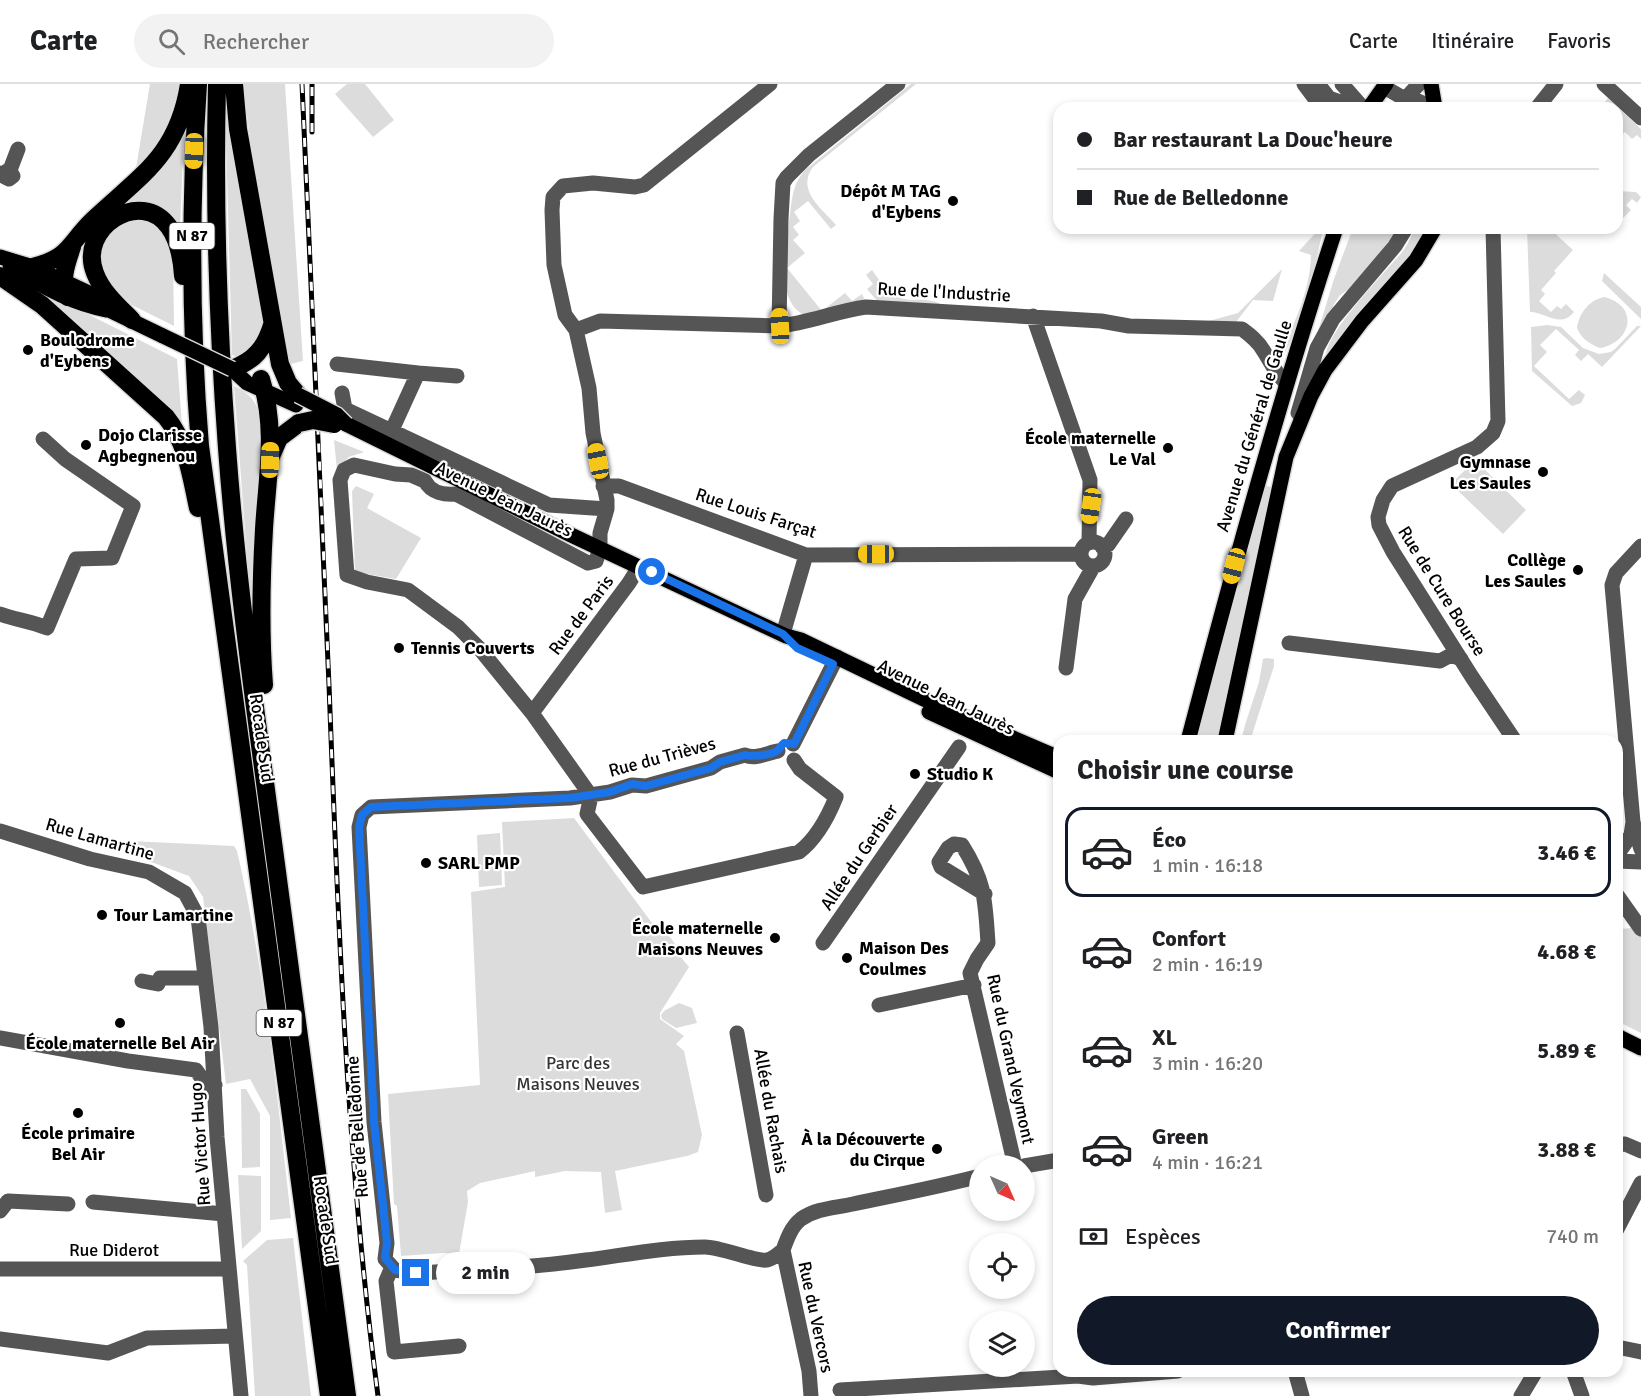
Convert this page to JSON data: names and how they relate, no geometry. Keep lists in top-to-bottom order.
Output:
{
  "streets": {
    "highway": ["N 87", "Rocade Sud"],
    "main road": ["Avenue du Général de Gaulle", "Avenue Jean Jaurès"],
    "street": [
      "Rue de l'Industrie",
      "Rue Louis Farçat",
      "Rue de Cure Bourse",
      "Rue de Paris",
      "Rue du Trièves",
      "Rue Lamartine",
      "Allée du Gerbier",
      "Rue du Grand Veymont",
      "Allée du Rachais",
      "Rue de Belledonne",
      "Rue Victor Hugo",
      "Rue Diderot",
      "Rue du Vercors"
    ]
  },
  "crossings": [
    ["Rue de l'Industrie", "Avenue du Général de Gaulle"],
    ["Avenue Jean Jaurès", "Rue de Paris"],
    ["Rue du Trièves", "Rue de Belledonne"],
    ["Rue Lamartine", "Rue Victor Hugo"],
    ["Rue Victor Hugo", "Rue Diderot"]
  ],
  "parks": ["Parc des Maisons Neuves"],
  "places": [
    "Dépôt M TAG d'Eybens",
    "Boulodrome d'Eybens",
    "Dojo Clarisse Agbegnenou",
    "École maternelle Le Val",
    "Gymnase Les Saules",
    "Collège Les Saules",
    "Tennis Couverts",
    "Studio K",
    "SARL PMP",
    "Tour Lamartine",
    "École maternelle Maisons Neuves",
    "Maison Des Coulmes",
    "École maternelle Bel Air",
    "École primaire Bel Air",
    "À la Découverte du Cirque"
  ],
  "north": "bottom right",
  "page": {
    "header": "Carte",
    "search": "Rechercher",
    "nav": ["Carte", "Itinéraire", "Favoris"],
    "banner": ["Bar restaurant La Douc'heure", "Rue de Belledonne"],
    "heading": "Choisir une course",
    "list": [
      {
        "name": "Éco",
        "note": "1 min · 16:18",
        "value": "3.46 €"
      },
      {
        "name": "Confort",
        "note": "2 min · 16:19",
        "value": "4.68 €"
      },
      {
        "name": "XL",
        "note": "3 min · 16:20",
        "value": "5.89 €"
      },
      {
        "name": "Green",
        "note": "4 min · 16:21",
        "value": "3.88 €"
      }
    ],
    "pay": ["Espèces", "740 m"],
    "bubble": "2 min",
    "buttons": "Confirmer"
  }
}
